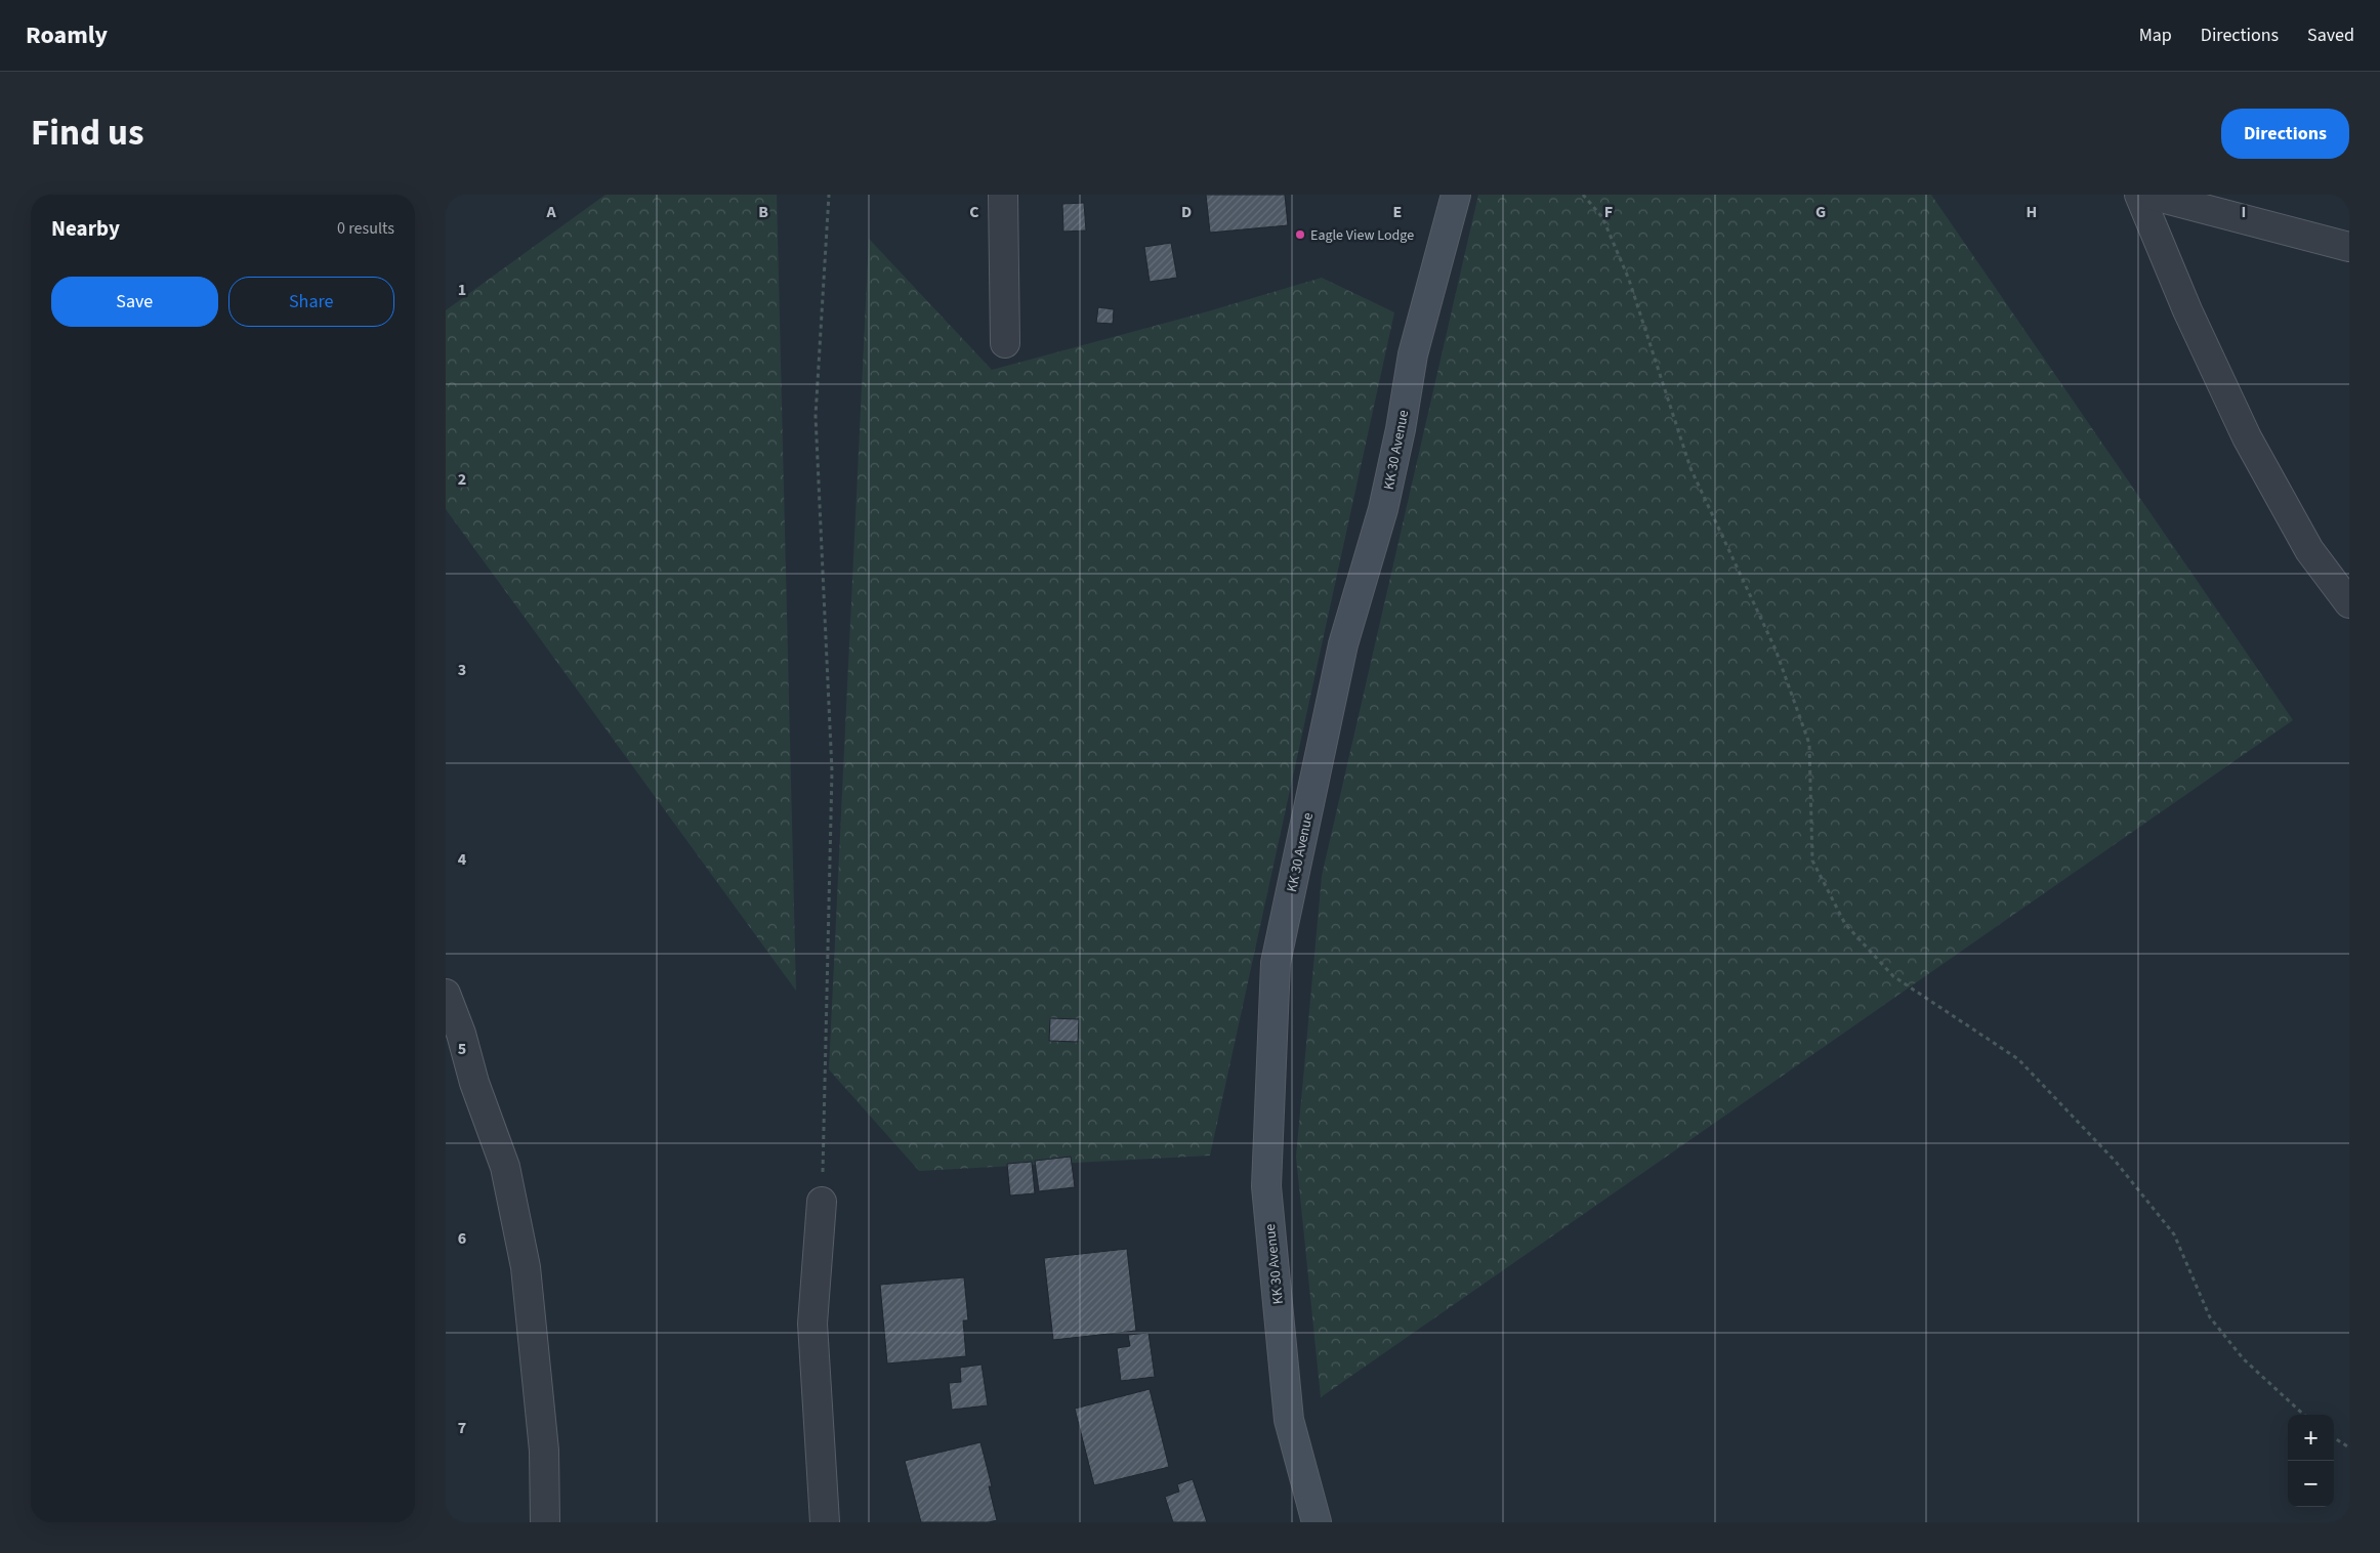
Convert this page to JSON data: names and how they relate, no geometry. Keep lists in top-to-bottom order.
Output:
{
  "streets": {
    "main road": ["KK 30 Avenue"]
  },
  "places": ["Eagle View Lodge"],
  "page": {
    "header": "Roamly",
    "nav": ["Map", "Directions", "Saved"],
    "title": "Find us",
    "buttons": [
      "Directions",
      ["Save", "Share"]
    ],
    "heading": ["Nearby", "0 results"],
    "map_buttons": ["+", "−"]
  },
  "grid": {
    "columns": [
      "A",
      "B",
      "C",
      "D",
      "E",
      "F",
      "G",
      "H",
      "I"
    ],
    "rows": [
      "1",
      "2",
      "3",
      "4",
      "5",
      "6",
      "7"
    ]
  }
}
